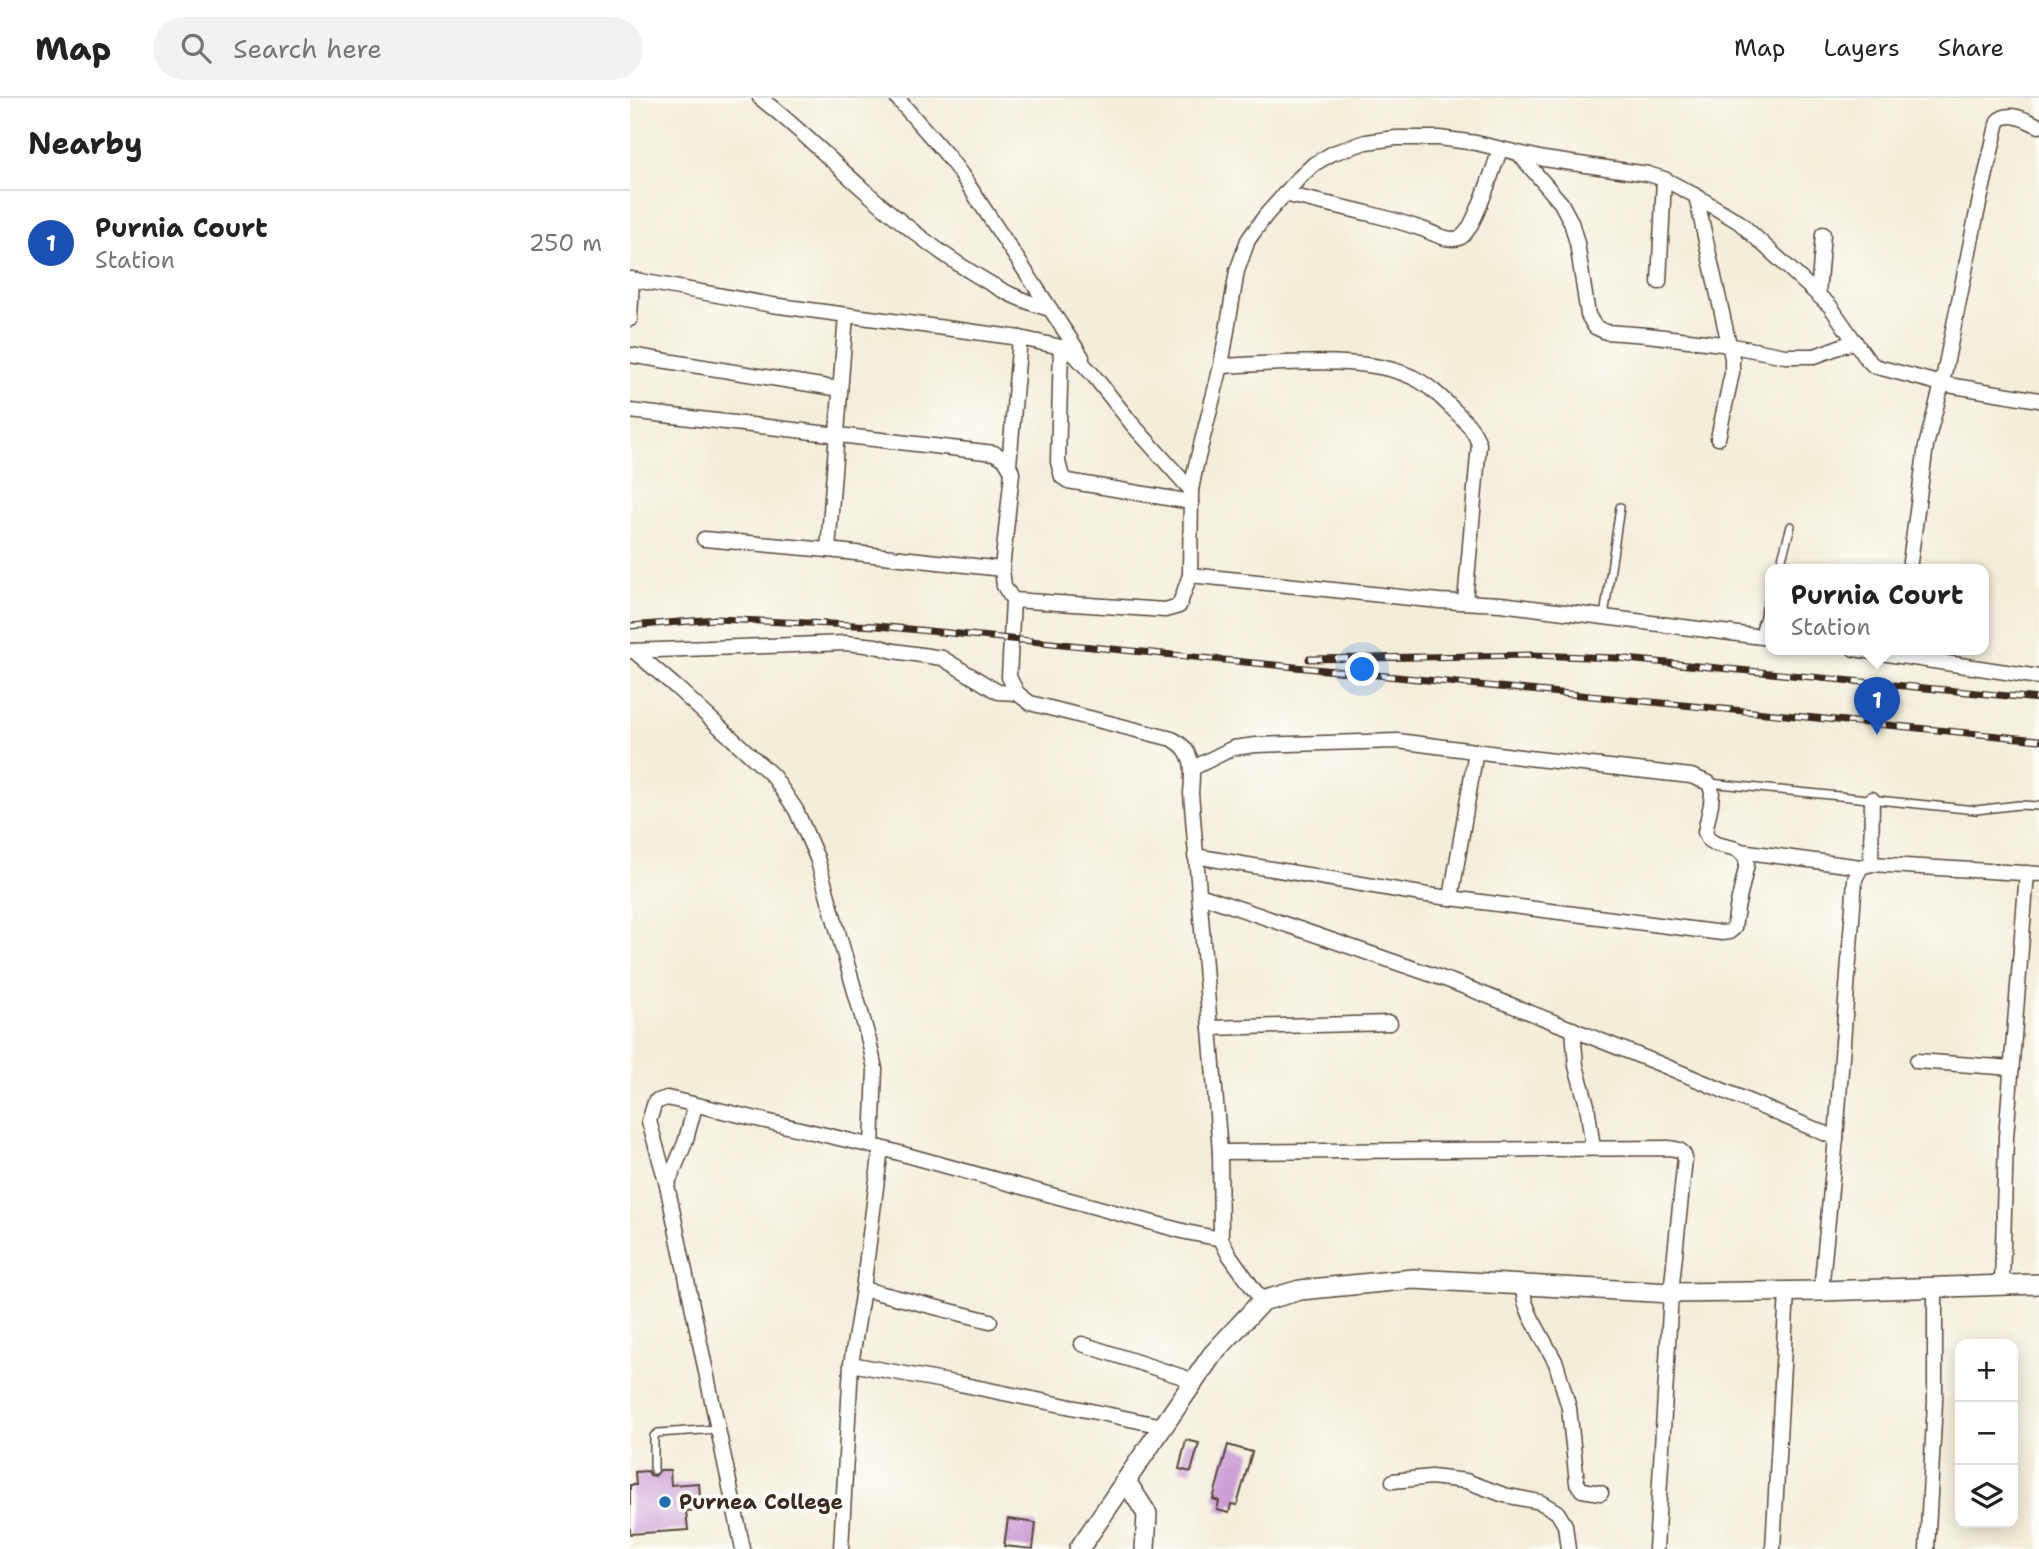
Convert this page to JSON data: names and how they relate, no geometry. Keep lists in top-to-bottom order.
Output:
{
  "places": ["Purnea College"],
  "page": {
    "header": "Map",
    "search": "Search here",
    "nav": ["Map", "Layers", "Share"],
    "heading": "Nearby",
    "list": [
      {
        "mark": "1",
        "name": "Purnia Court",
        "note": "Station",
        "value": "250 m"
      }
    ],
    "popup": ["Purnia Court", "Station"],
    "pins": "1",
    "map_buttons": ["+", "−"]
  }
}
